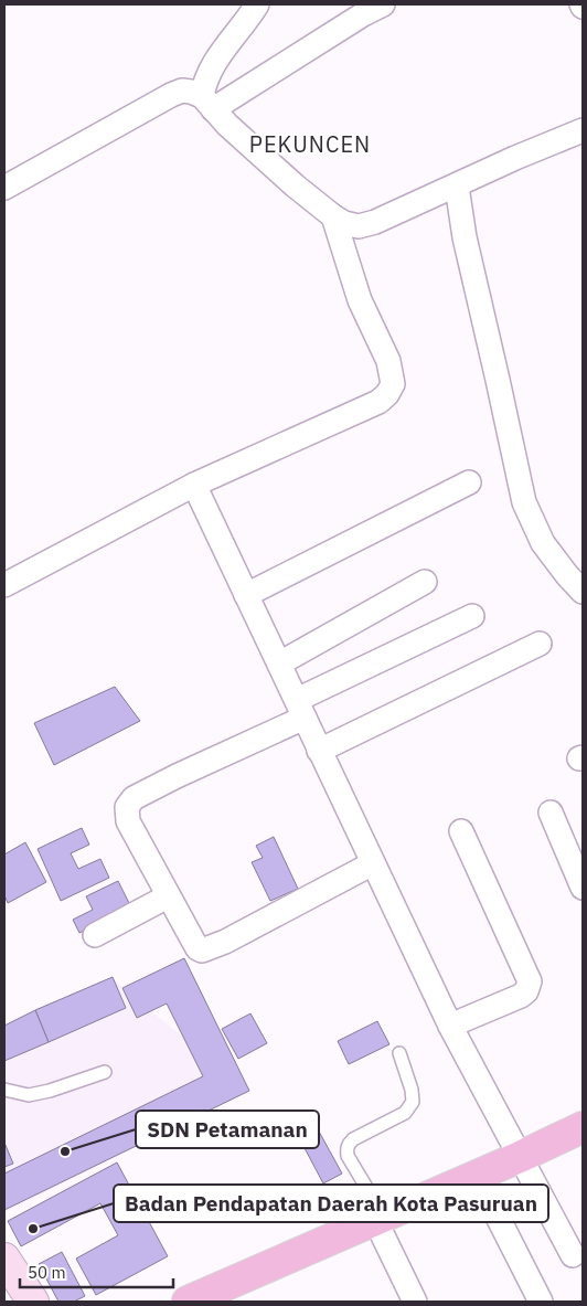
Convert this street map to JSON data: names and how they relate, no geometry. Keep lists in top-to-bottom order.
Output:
{
  "districts": ["PEKUNCEN"],
  "places": ["SDN Petamanan", "Badan Pendapatan Daerah Kota Pasuruan"],
  "scale_bar": "50 m"
}
